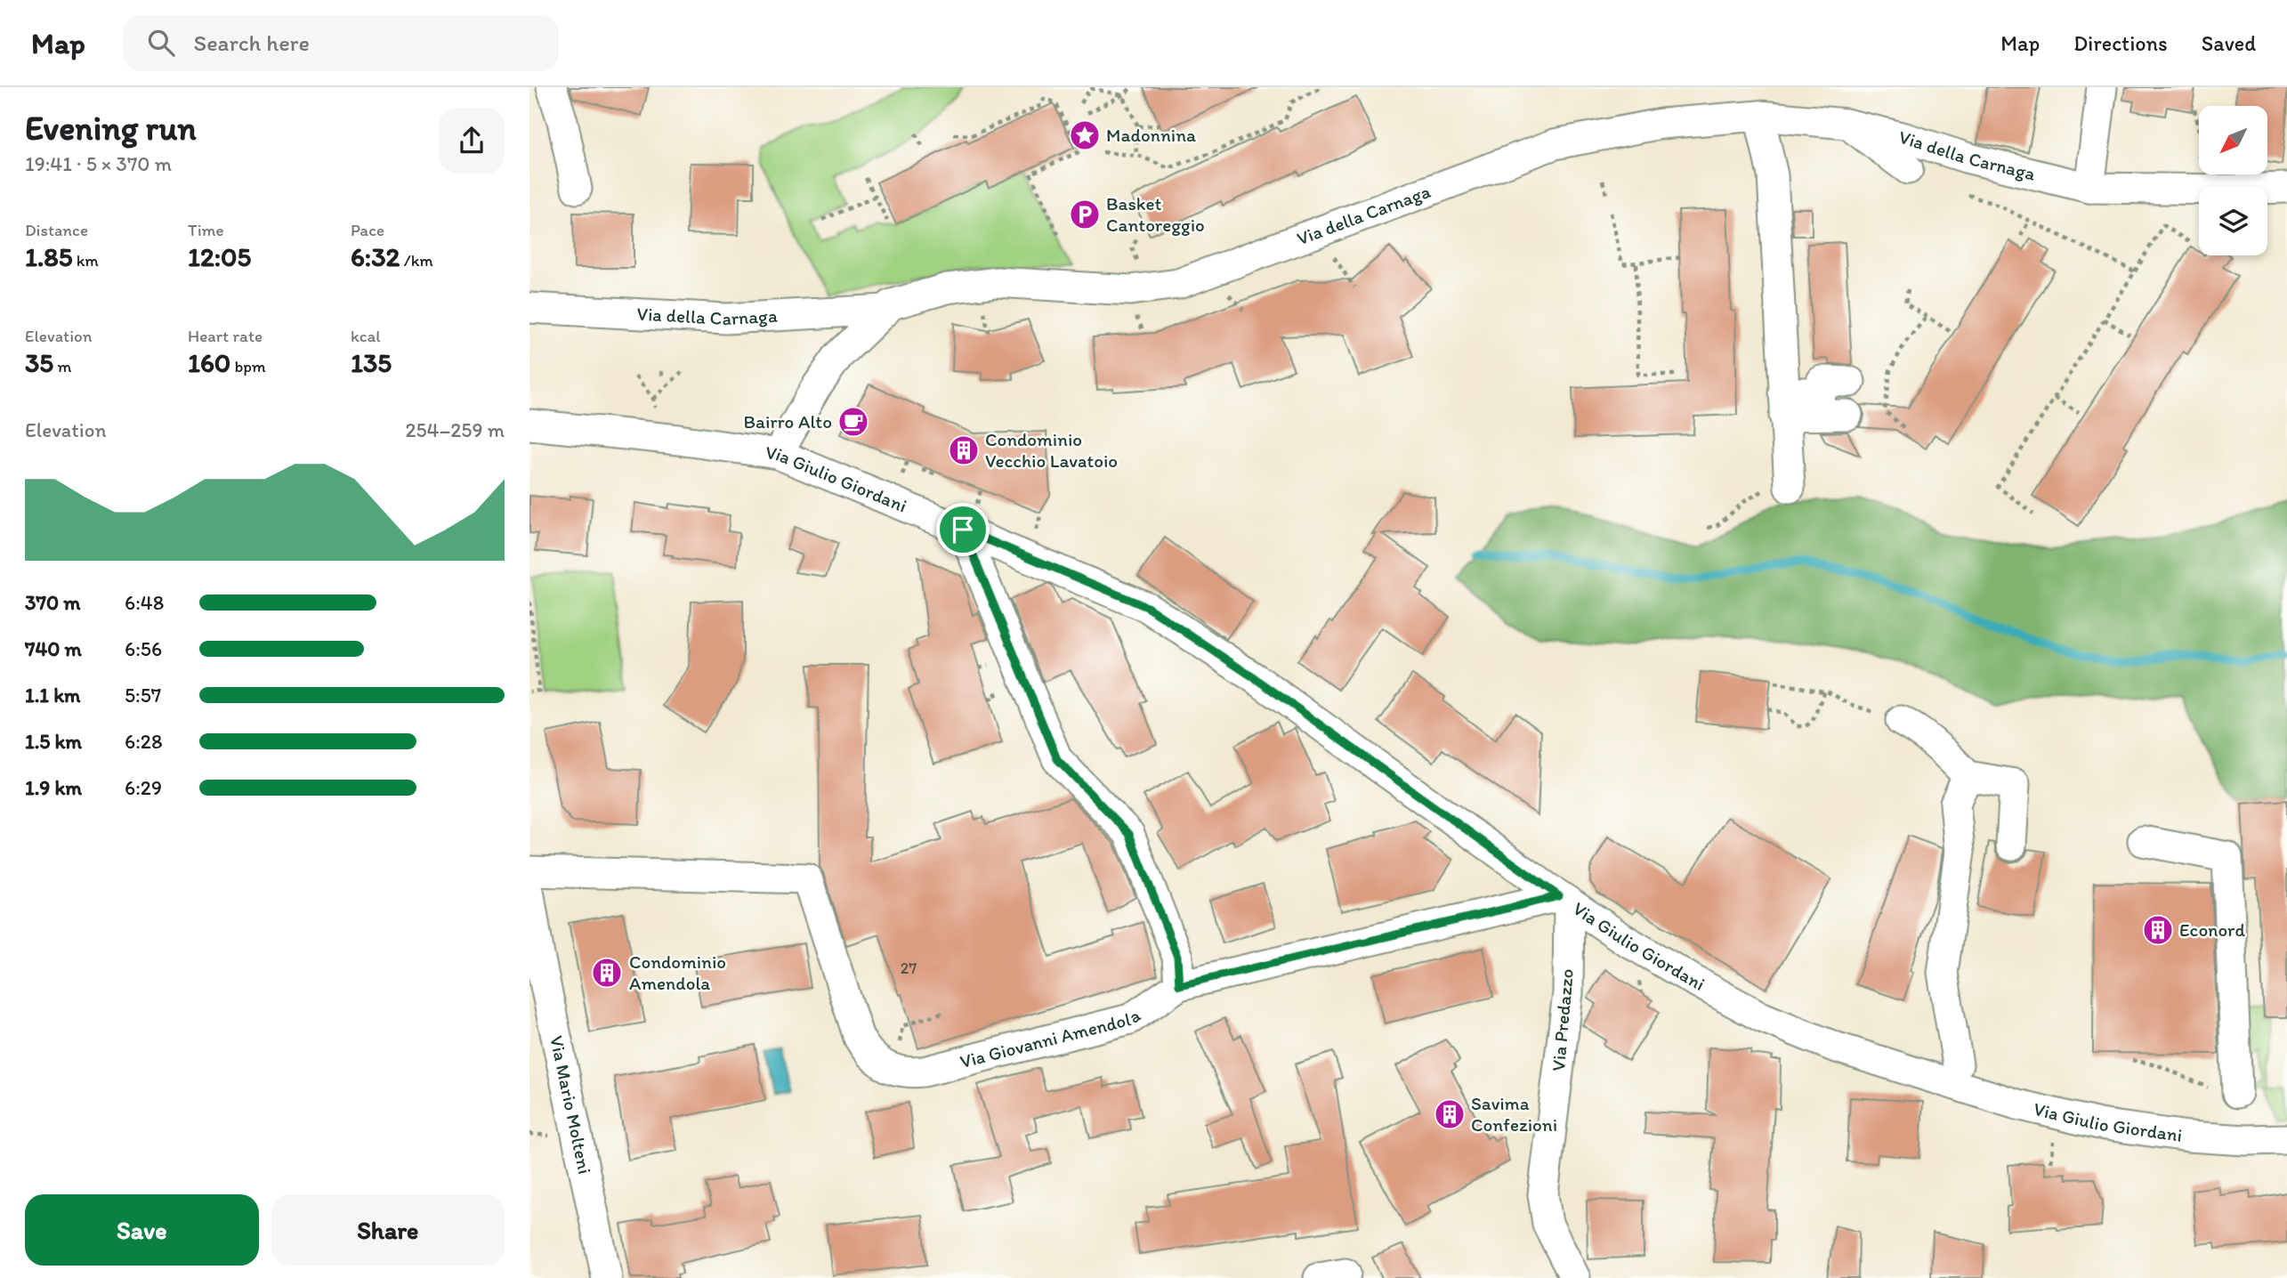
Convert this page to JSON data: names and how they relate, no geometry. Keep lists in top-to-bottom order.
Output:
{
  "streets": {
    "street": [
      "Via della Carnaga",
      "Via Giulio Giordani",
      "Via Predazzo",
      "Via Giovanni Amendola",
      "Via Mario Molteni"
    ]
  },
  "crossings": [
    ["Via della Carnaga", "Via Giulio Giordani"],
    ["Via Giulio Giordani", "Via Predazzo"]
  ],
  "places": {
    "place": ["Madonnina"],
    "parking": ["Basket Cantoreggio"],
    "cafe": ["Bairro Alto"],
    "building": [
      "Condominio Vecchio Lavatoio",
      "Econord",
      "Condominio Amendola",
      "Savima Confezioni"
    ]
  },
  "house_numbers": ["27"],
  "north": "bottom left",
  "page": {
    "header": "Map",
    "search": "Search here",
    "nav": ["Map", "Directions", "Saved"],
    "heading": ["Evening run", "19:41 · 5 × 370 m"],
    "stats": [
      ["Distance", "1.85 km"],
      ["Time", "12:05"],
      ["Pace", "6:32 /km"],
      ["Elevation", "35 m"],
      ["Heart rate", "160 bpm"],
      ["kcal", "135"]
    ],
    "chart": ["Elevation", "254–259 m"],
    "list": [
      {
        "name": "370 m",
        "note": "6:48"
      },
      {
        "name": "740 m",
        "note": "6:56"
      },
      {
        "name": "1.1 km",
        "note": "5:57"
      },
      {
        "name": "1.5 km",
        "note": "6:28"
      },
      {
        "name": "1.9 km",
        "note": "6:29"
      }
    ],
    "buttons": ["Save", "Share"]
  }
}
